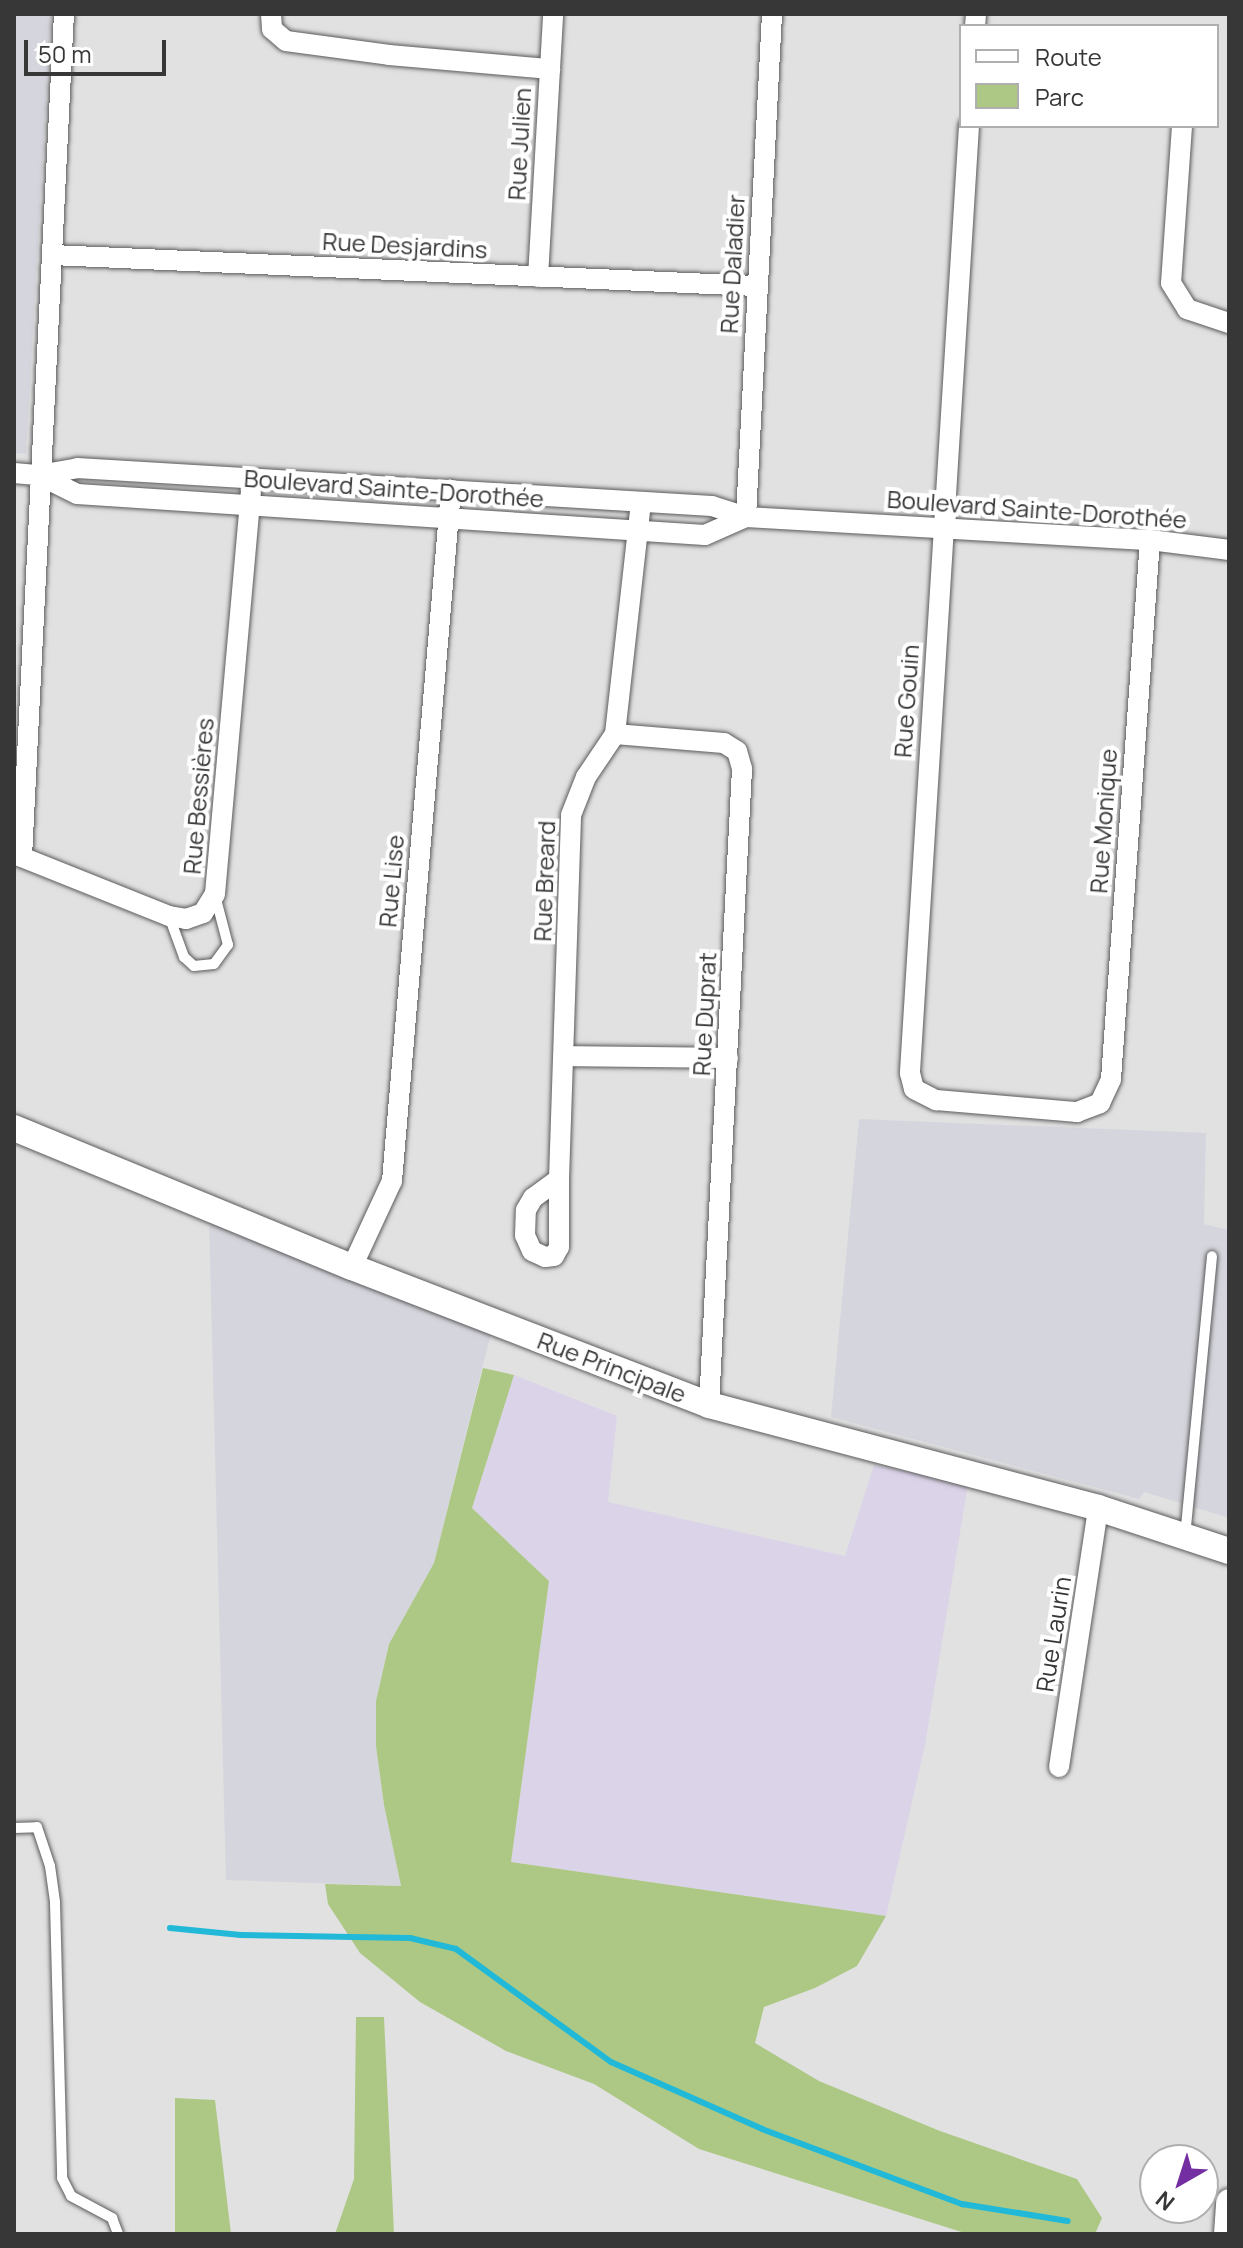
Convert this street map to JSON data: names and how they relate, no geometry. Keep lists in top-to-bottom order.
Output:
{
  "streets": {
    "street": [
      "Rue Julien",
      "Rue Desjardins",
      "Rue Daladier",
      "Boulevard Sainte-Dorothée",
      "Rue Gouin",
      "Rue Bessières",
      "Rue Monique",
      "Rue Lise",
      "Rue Breard",
      "Rue Duprat",
      "Rue Principale",
      "Rue Laurin"
    ]
  },
  "crossings": [
    ["Rue Julien", "Rue Desjardins"],
    ["Rue Desjardins", "Rue Daladier"],
    ["Rue Daladier", "Boulevard Sainte-Dorothée"],
    ["Boulevard Sainte-Dorothée", "Rue Gouin"],
    ["Boulevard Sainte-Dorothée", "Rue Bessières"],
    ["Boulevard Sainte-Dorothée", "Rue Monique"],
    ["Boulevard Sainte-Dorothée", "Rue Lise"],
    ["Boulevard Sainte-Dorothée", "Rue Breard"],
    ["Rue Gouin", "Rue Monique"],
    ["Rue Lise", "Rue Principale"],
    ["Rue Breard", "Rue Duprat"],
    ["Rue Duprat", "Rue Principale"],
    ["Rue Principale", "Rue Laurin"]
  ],
  "legend": ["Route", "Parc"],
  "scale_bar": "50 m",
  "north": "bottom left"
}
